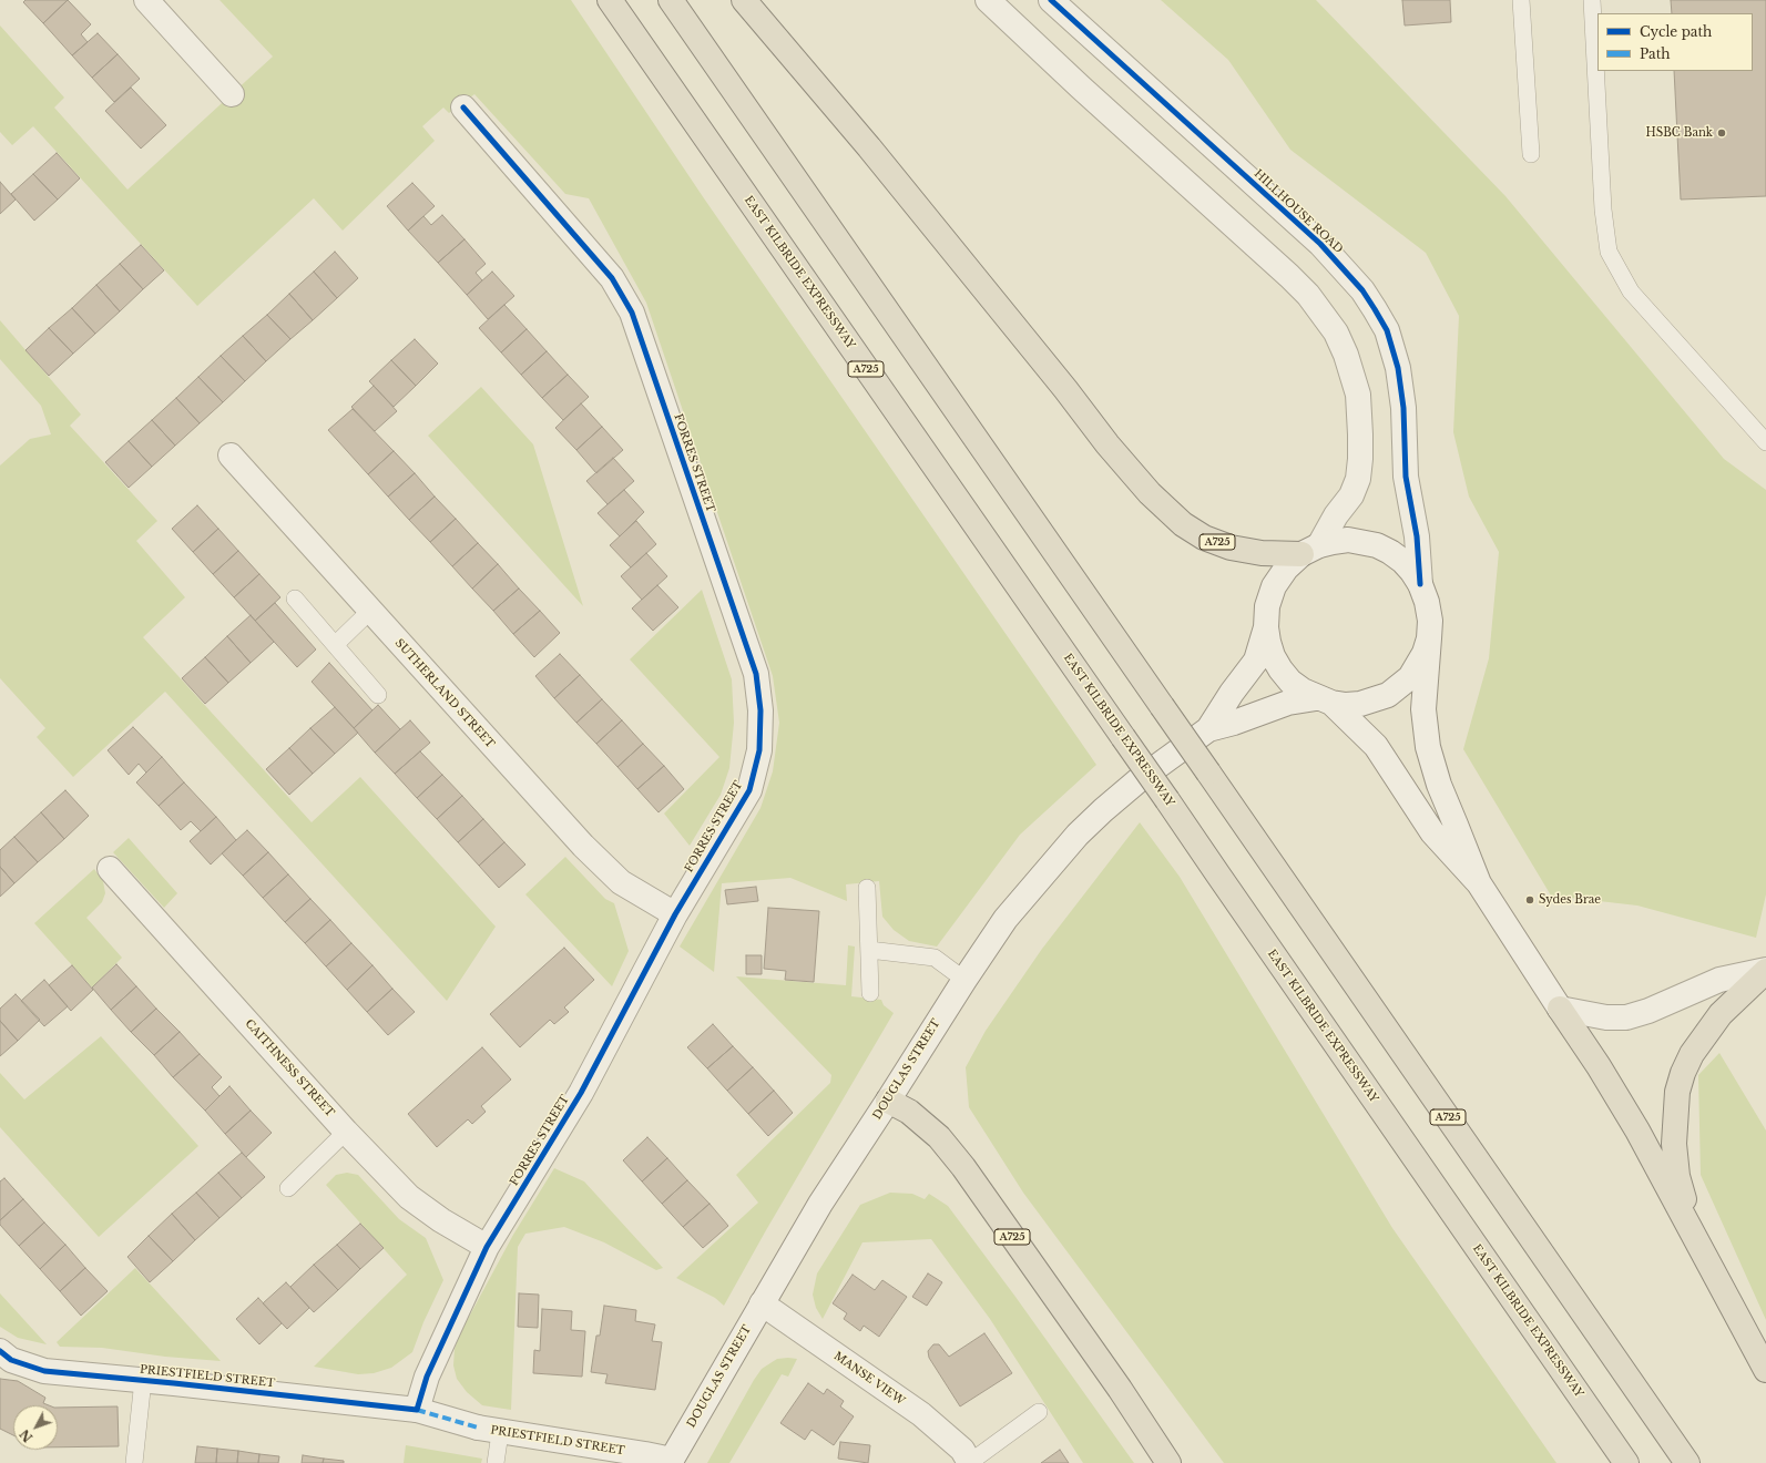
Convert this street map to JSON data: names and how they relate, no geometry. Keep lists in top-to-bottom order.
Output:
{
  "streets": {
    "highway": ["EAST KILBRIDE EXPRESSWAY", "A725"],
    "street": [
      "HILLHOUSE ROAD",
      "FORRES STREET",
      "SUTHERLAND STREET",
      "CAITHNESS STREET",
      "DOUGLAS STREET",
      "PRIESTFIELD STREET",
      "MANSE VIEW"
    ]
  },
  "crossings": [
    ["A725", "DOUGLAS STREET"],
    ["FORRES STREET", "SUTHERLAND STREET"],
    ["FORRES STREET", "CAITHNESS STREET"],
    ["FORRES STREET", "PRIESTFIELD STREET"],
    ["DOUGLAS STREET", "PRIESTFIELD STREET"],
    ["DOUGLAS STREET", "MANSE VIEW"]
  ],
  "places": ["HSBC Bank", "Sydes Brae"],
  "legend": ["Cycle path", "Path"],
  "north": "bottom left"
}
